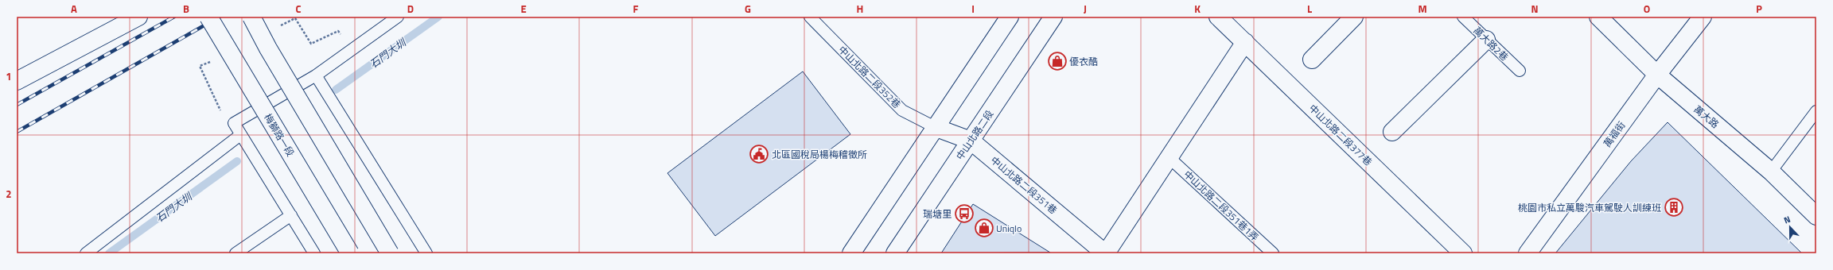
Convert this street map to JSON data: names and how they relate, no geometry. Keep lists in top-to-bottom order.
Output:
{
  "streets": {
    "street": [
      "萬大路",
      "萬福街",
      "梅獅路一段",
      "中山北路二段",
      "中山北路二段377巷",
      "中山北路二段351巷"
    ],
    "lane": ["萬大路2巷", "中山北路二段352巷", "中山北路二段351巷1弄"]
  },
  "crossings": [
    ["中山北路二段352巷", "中山北路二段351巷"],
    ["萬大路", "萬福街"],
    ["中山北路二段", "中山北路二段351巷"]
  ],
  "water": ["石門大圳"],
  "places": {
    "shop": ["優衣酷", "Uniqlo"],
    "public building": ["北區國稅局楊梅稽徵所"],
    "building": ["桃園市私立萬駿汽車駕駛人訓練班"],
    "bus stop": ["瑞塘里"]
  },
  "north": "top",
  "grid": {
    "columns": [
      "A",
      "B",
      "C",
      "D",
      "E",
      "F",
      "G",
      "H",
      "I",
      "J",
      "K",
      "L",
      "M",
      "N",
      "O",
      "P"
    ],
    "rows": ["1", "2"]
  }
}
